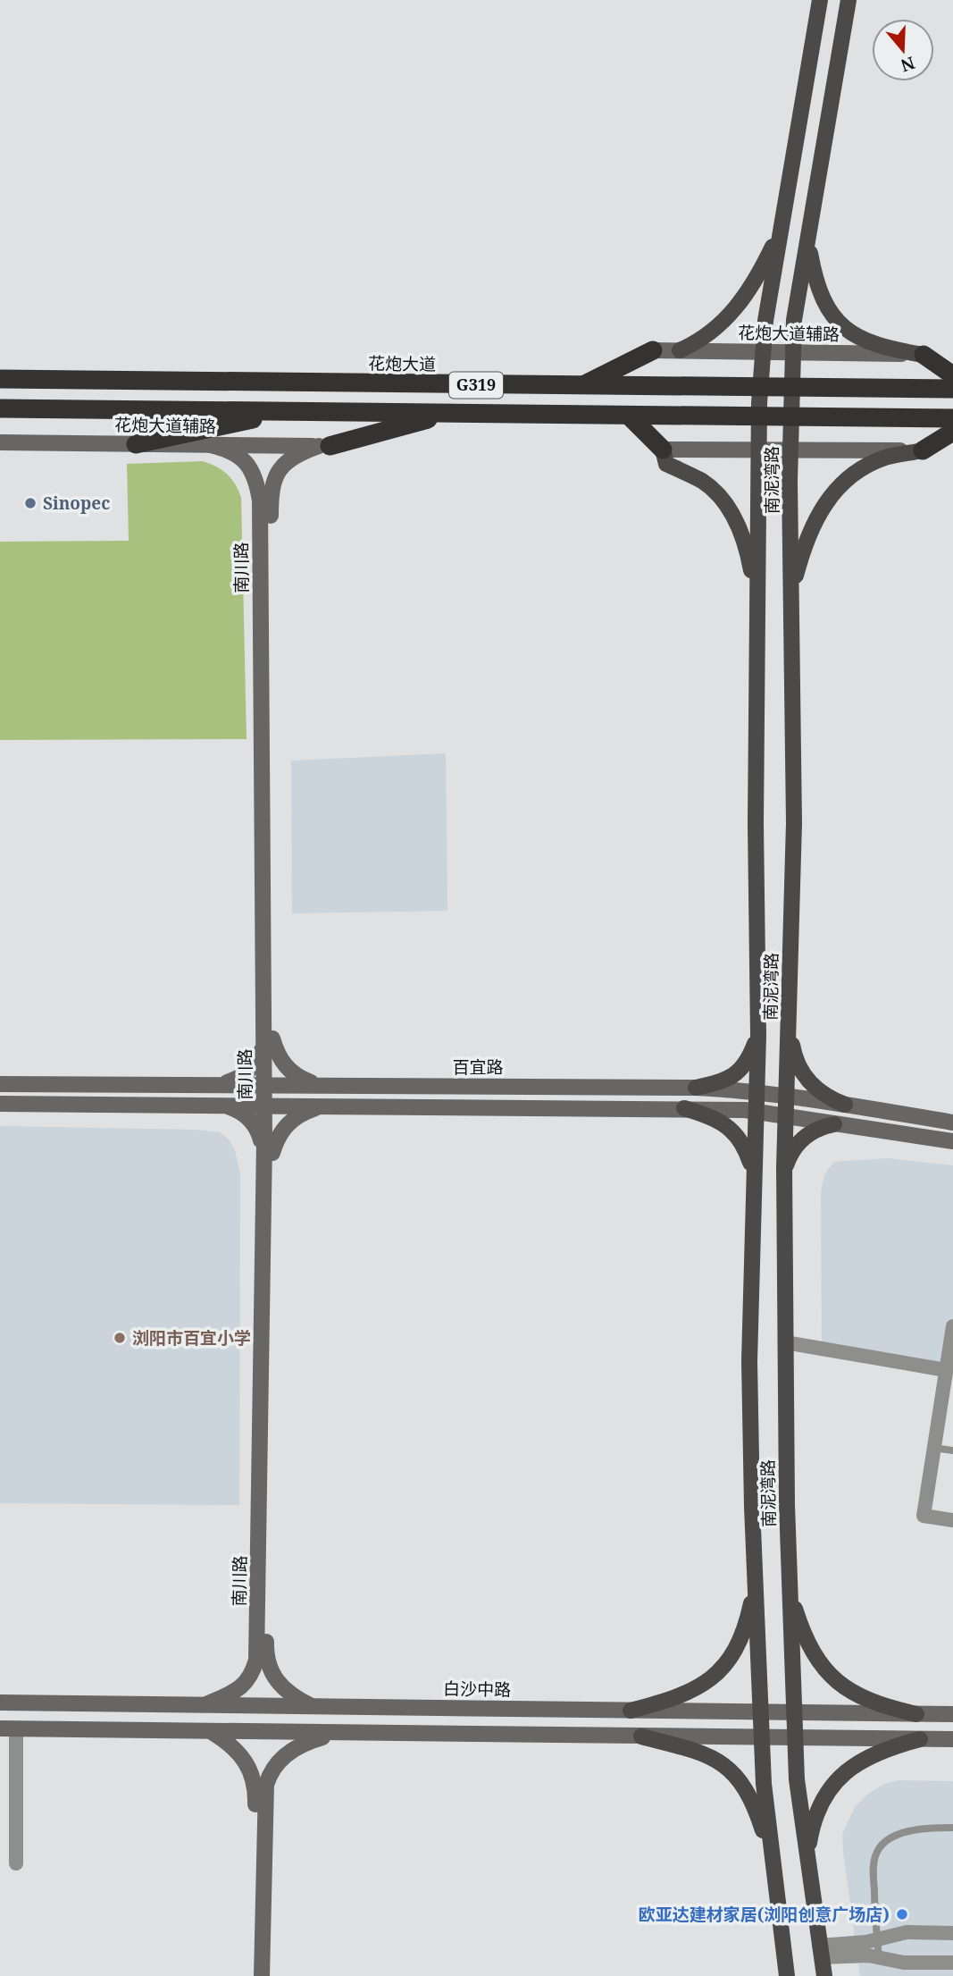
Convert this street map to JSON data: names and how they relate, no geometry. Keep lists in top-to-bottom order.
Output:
{
  "streets": {
    "highway": ["花炮大道", "G319"],
    "main road": ["南泥湾路"],
    "street": [
      "花炮大道辅路",
      "南川路",
      "百宜路",
      "白沙中路"
    ]
  },
  "crossings": [
    ["花炮大道辅路", "南泥湾路"],
    ["花炮大道辅路", "南川路"],
    ["花炮大道", "南泥湾路"],
    ["G319", "南泥湾路"],
    ["南泥湾路", "百宜路"],
    ["南泥湾路", "白沙中路"],
    ["南川路", "百宜路"],
    ["南川路", "白沙中路"]
  ],
  "places": ["Sinopec", "浏阳市百宜小学", "欧亚达建材家居(浏阳创意广场店)"],
  "north": "bottom"
}
